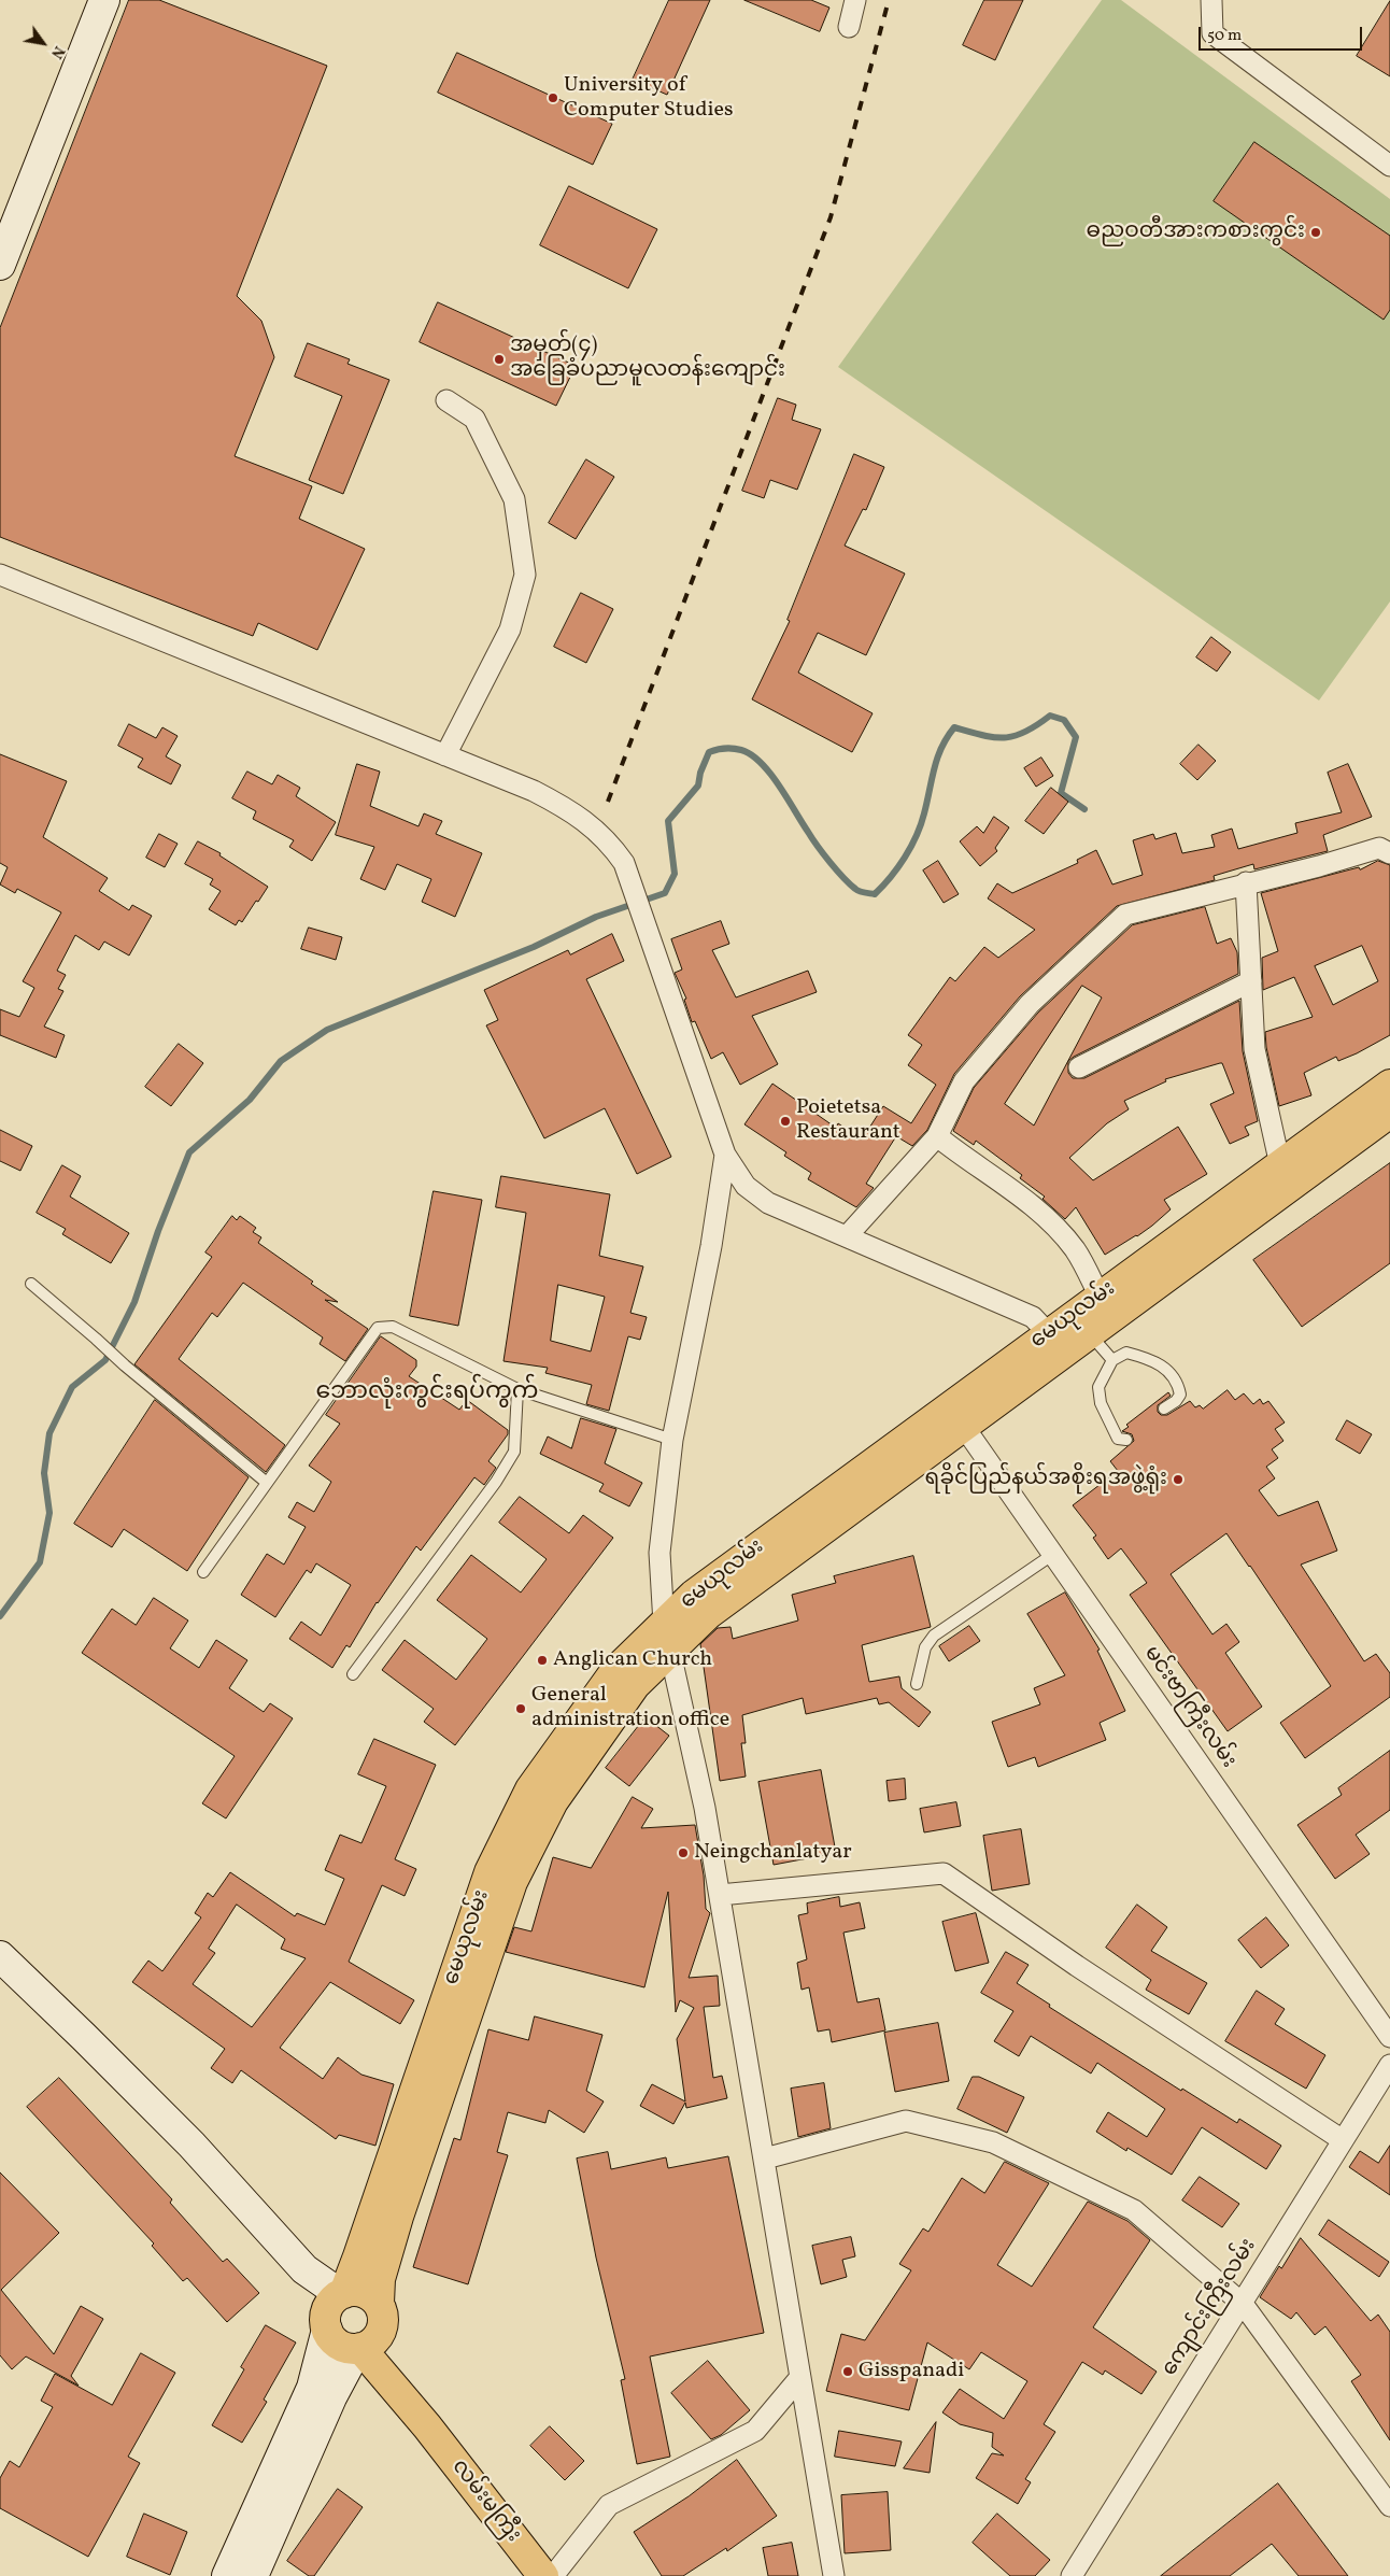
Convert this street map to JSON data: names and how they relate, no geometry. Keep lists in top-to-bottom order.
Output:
{
  "streets": {
    "main road": ["မေယုလမ်း", "လမ်းမကြီး"],
    "street": ["မင်းဗာကြီးလမ်း", "ကျောင်းကြီးလမ်း"]
  },
  "crossings": [
    ["မေယုလမ်း", "မင်းဗာကြီးလမ်း"],
    ["မေယုလမ်း", "လမ်းမကြီး"]
  ],
  "districts": ["ဘောလုံးကွင်းရပ်ကွက်"],
  "places": [
    "University of Computer Studies",
    "ဓညဝတီအားကစားကွင်း",
    "အမှတ်(၄) အခြေခံပညာမူလတန်းကျောင်း",
    "Poietetsa Restaurant",
    "ရခိုင်ပြည်နယ်အစိုးရအဖွဲ့ရုံး",
    "Anglican Church",
    "General administration office",
    "Neingchanlatyar",
    "Gisspanadi"
  ],
  "scale_bar": "50 m",
  "north": "bottom right"
}
